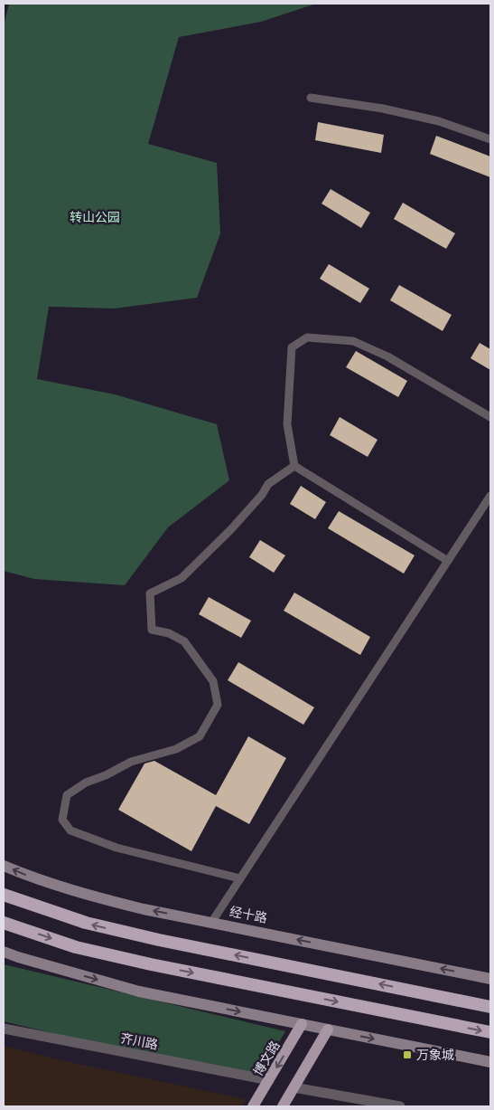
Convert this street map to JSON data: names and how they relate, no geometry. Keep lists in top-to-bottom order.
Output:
{
  "streets": {
    "main road": ["经十路", "博文路"],
    "street": ["齐川路"]
  },
  "crossings": [
    ["齐川路", "博文路"]
  ],
  "parks": ["转山公园"],
  "places": {
    "transit": ["万象城"]
  }
}
